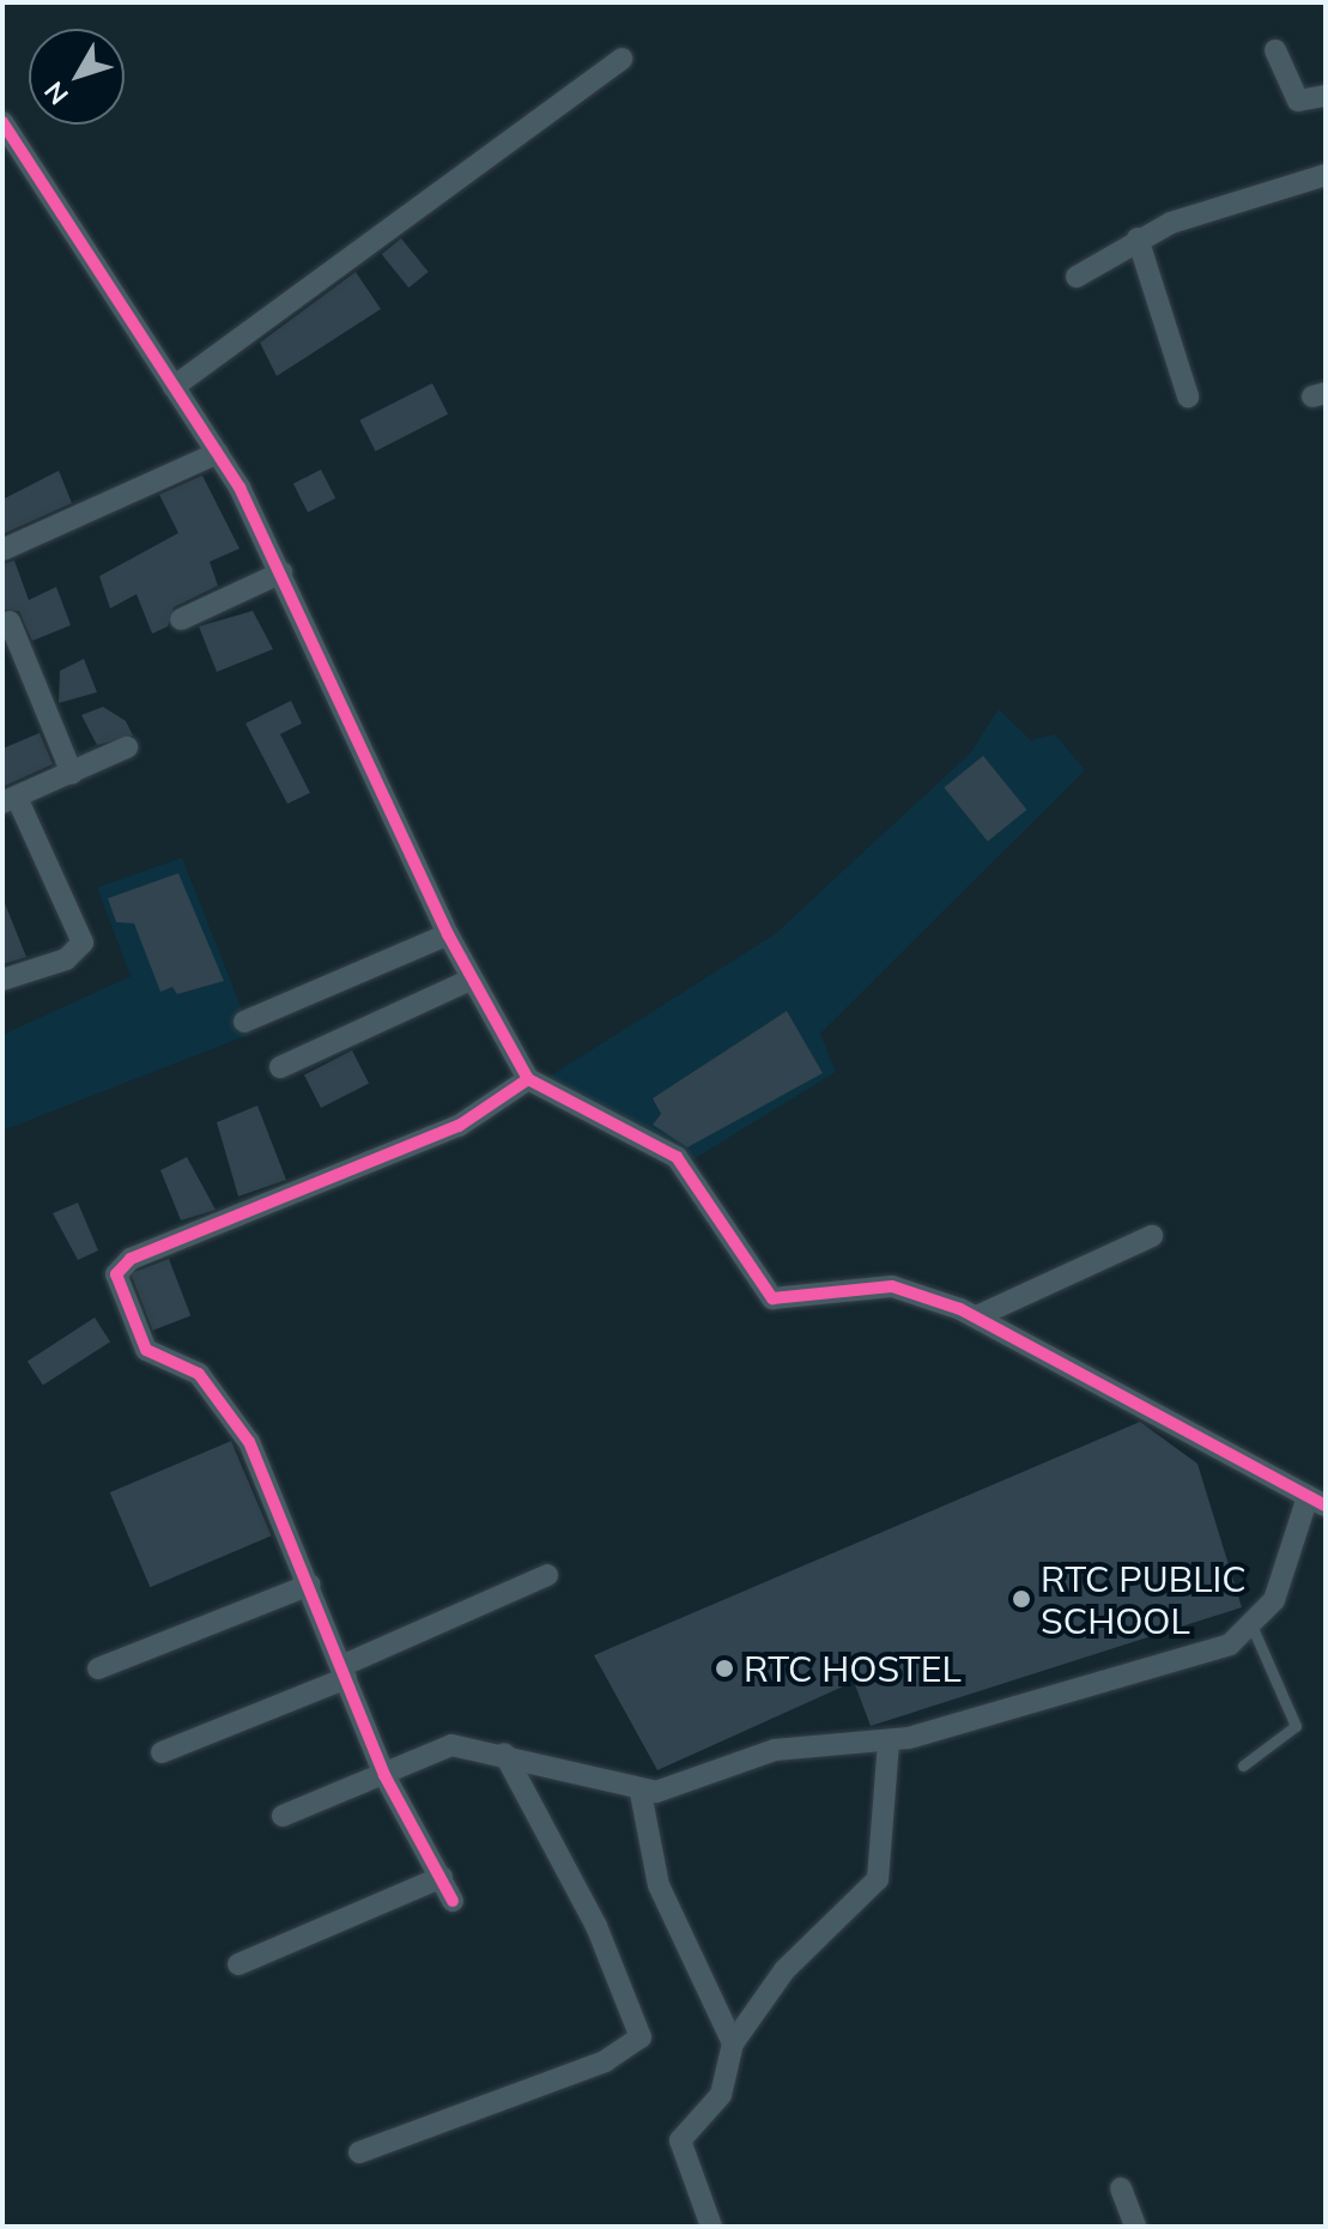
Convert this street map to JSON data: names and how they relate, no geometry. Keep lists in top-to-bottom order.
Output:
{
  "places": ["RTC PUBLIC SCHOOL", "RTC HOSTEL"],
  "north": "bottom left"
}
